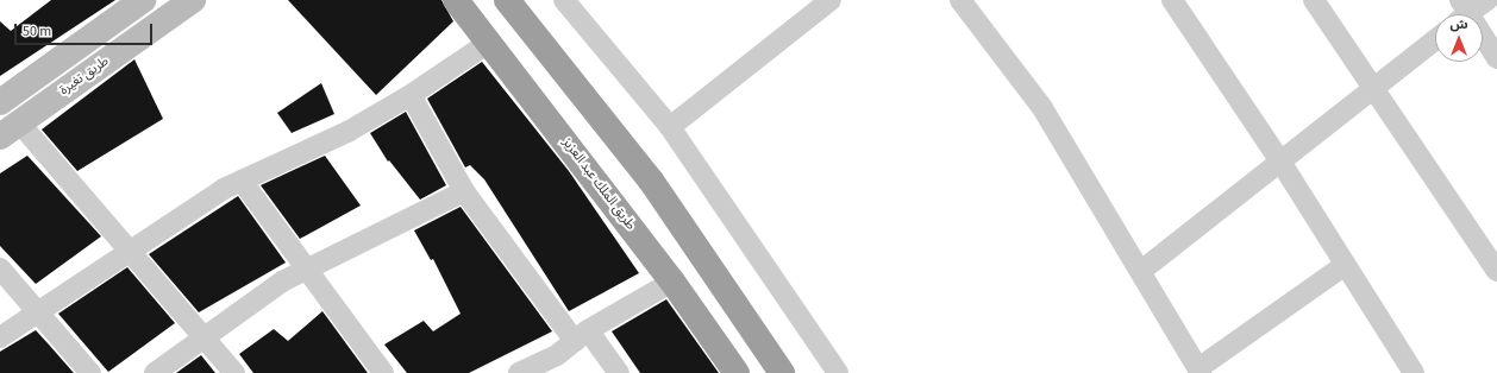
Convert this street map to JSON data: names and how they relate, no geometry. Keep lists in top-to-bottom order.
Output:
{
  "streets": {
    "highway": ["طريق الملك عبد العزيز"],
    "main road": ["طريق تغيرة"]
  },
  "scale_bar": "50 m",
  "north": "top"
}
